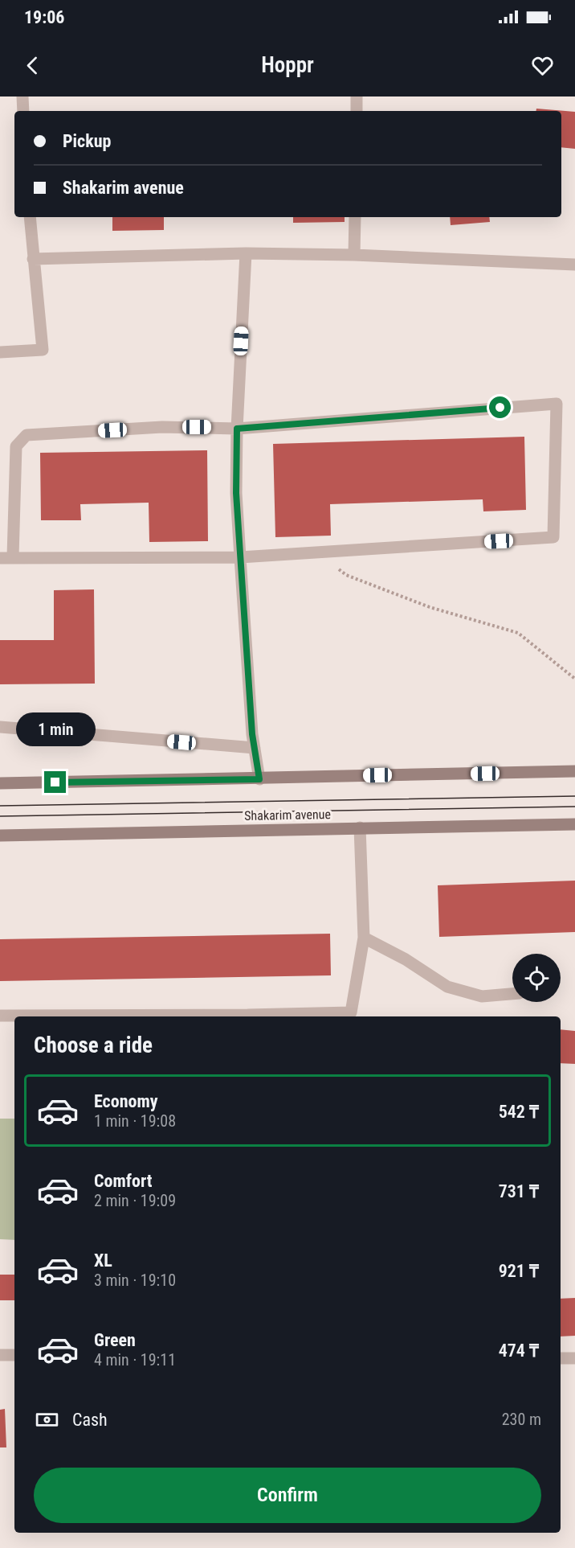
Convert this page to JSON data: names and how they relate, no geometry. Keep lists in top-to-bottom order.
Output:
{
  "streets": {
    "main road": ["Shakarim avenue"]
  },
  "page": {
    "status": "19:06",
    "header": "Hoppr",
    "banner": ["Pickup", "Shakarim avenue"],
    "bubble": "1 min",
    "heading": "Choose a ride",
    "list": [
      {
        "name": "Economy",
        "note": "1 min · 19:08",
        "value": "542 ₸"
      },
      {
        "name": "Comfort",
        "note": "2 min · 19:09",
        "value": "731 ₸"
      },
      {
        "name": "XL",
        "note": "3 min · 19:10",
        "value": "921 ₸"
      },
      {
        "name": "Green",
        "note": "4 min · 19:11",
        "value": "474 ₸"
      }
    ],
    "pay": ["Cash", "230 m"],
    "buttons": "Confirm"
  }
}
